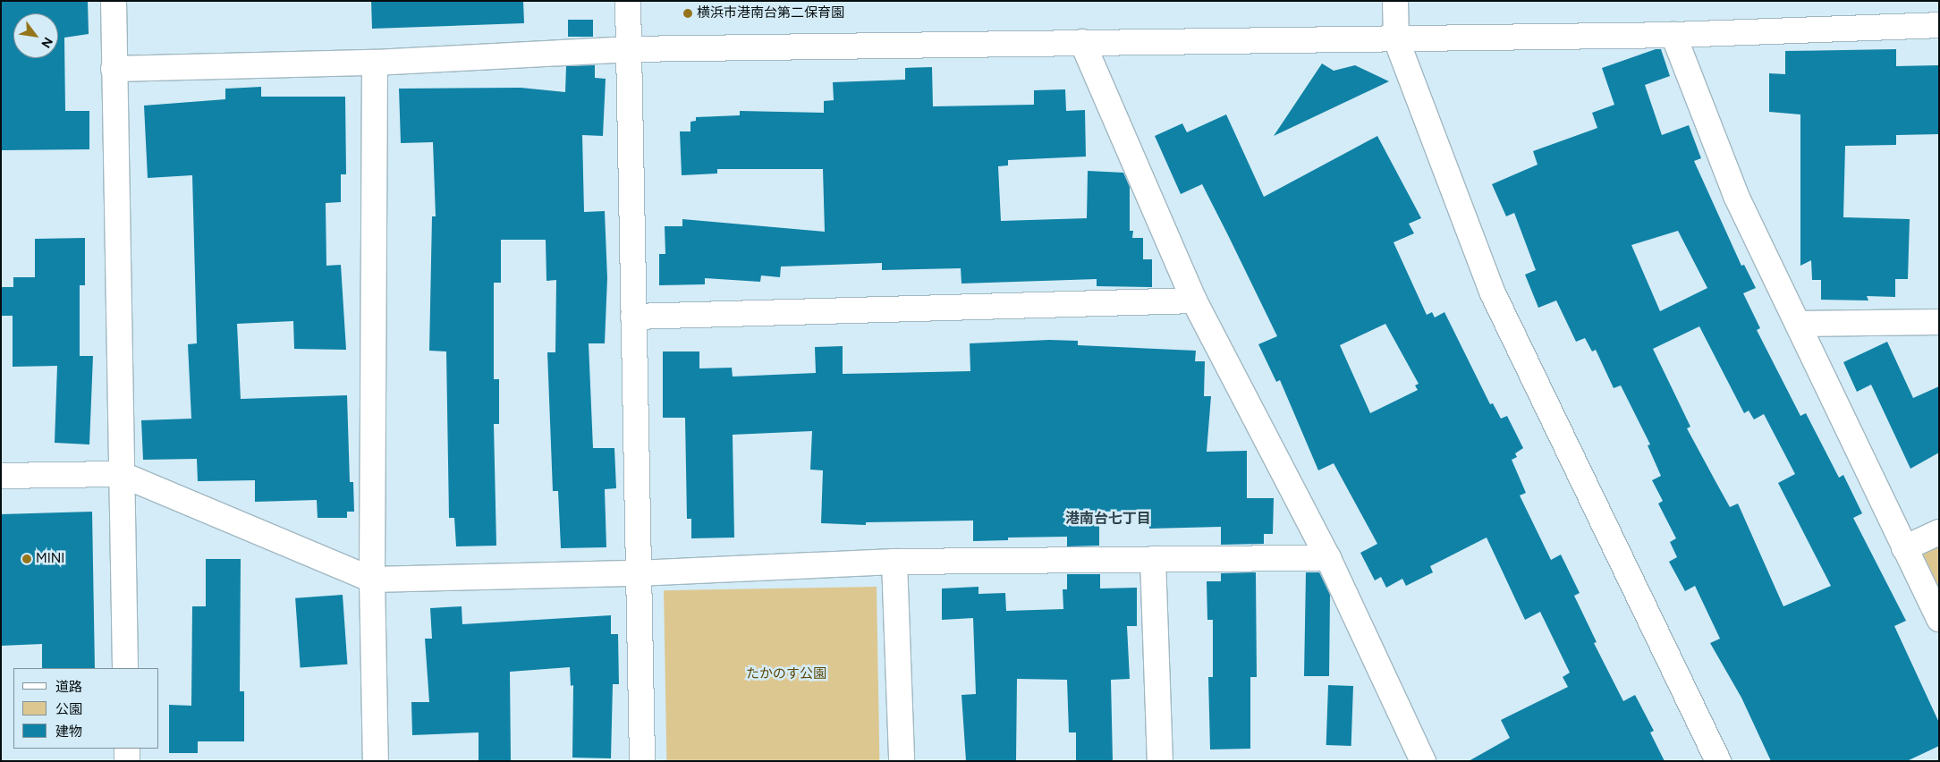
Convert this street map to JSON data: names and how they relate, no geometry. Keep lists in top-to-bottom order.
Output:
{
  "districts": ["港南台七丁目"],
  "parks": ["たかのす公園"],
  "places": ["横浜市港南台第二保育園", "MINI"],
  "legend": ["道路", "公園", "建物"],
  "north": "bottom right"
}
